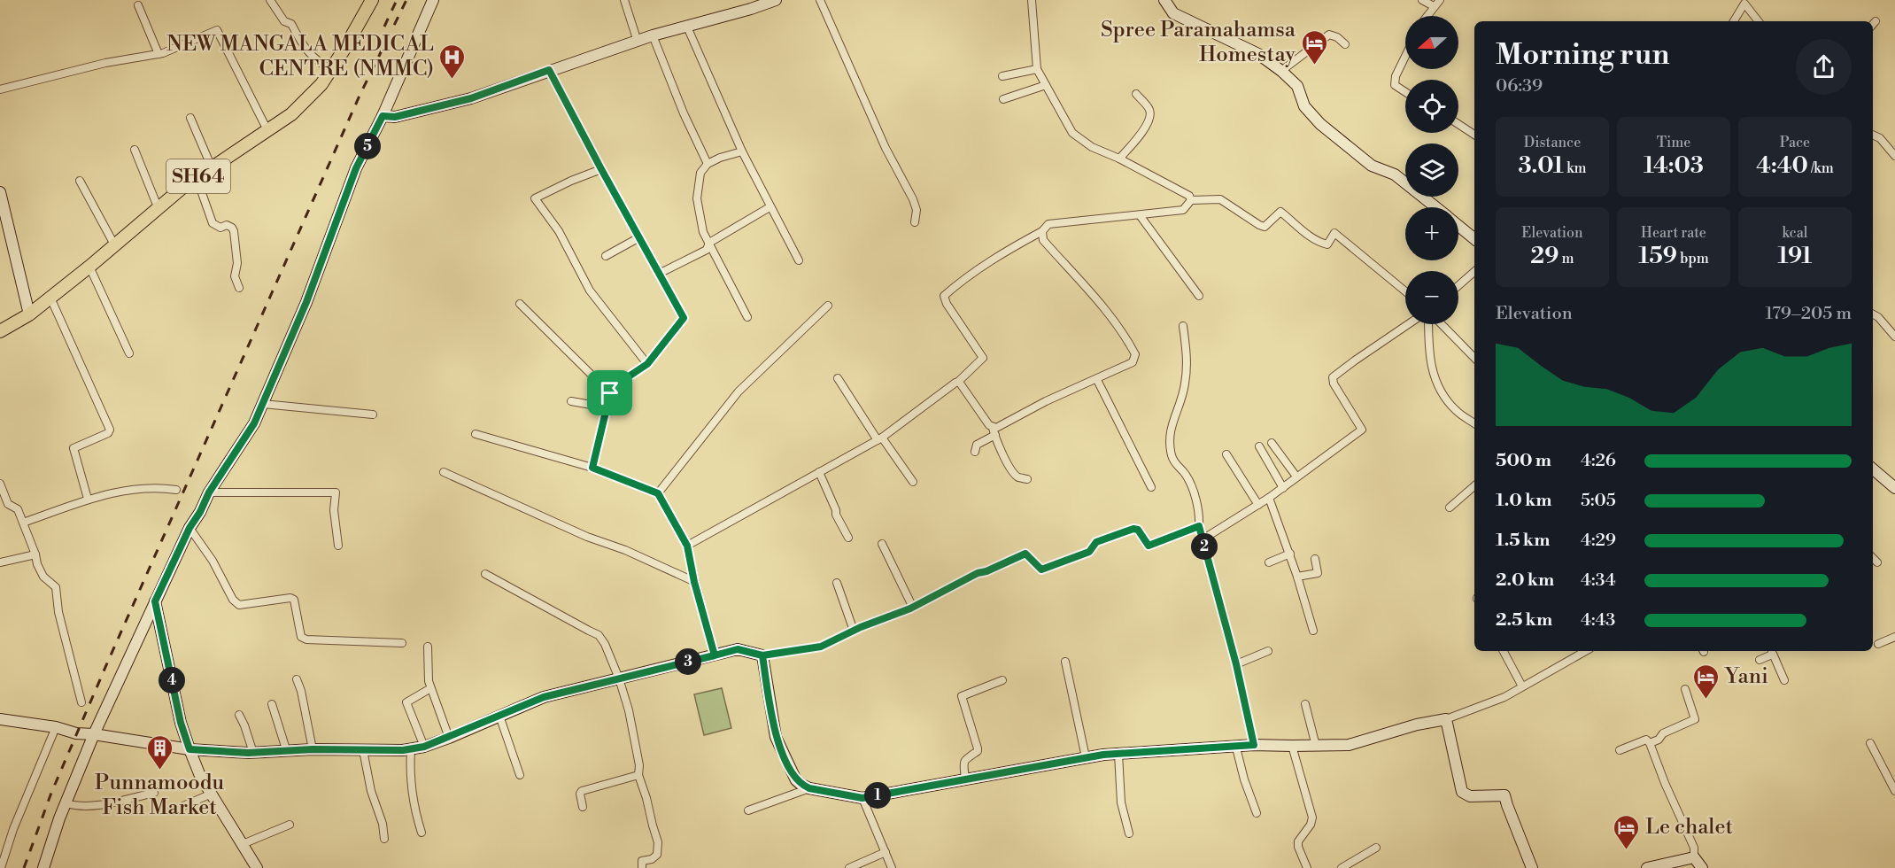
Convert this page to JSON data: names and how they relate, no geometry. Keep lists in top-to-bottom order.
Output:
{
  "streets": {
    "main road": ["SH64"]
  },
  "places": {
    "hotel": ["Spree Paramahamsa Homestay", "Yani", "Le chalet"],
    "hospital": ["NEW MANGALA MEDICAL CENTRE (NMMC)"],
    "building": ["Punnamoodu Fish Market"]
  },
  "north": "left",
  "page": {
    "map_buttons": ["+", "−"],
    "heading": ["Morning run", "06:39"],
    "stats": [
      ["Distance", "3.01 km"],
      ["Time", "14:03"],
      ["Pace", "4:40 /km"],
      ["Elevation", "29 m"],
      ["Heart rate", "159 bpm"],
      ["kcal", "191"]
    ],
    "pins": [
      "5",
      "2",
      "3",
      "4",
      "1"
    ],
    "chart": ["Elevation", "179–205 m"],
    "list": [
      {
        "name": "500 m",
        "note": "4:26"
      },
      {
        "name": "1.0 km",
        "note": "5:05"
      },
      {
        "name": "1.5 km",
        "note": "4:29"
      },
      {
        "name": "2.0 km",
        "note": "4:34"
      },
      {
        "name": "2.5 km",
        "note": "4:43"
      }
    ]
  }
}
